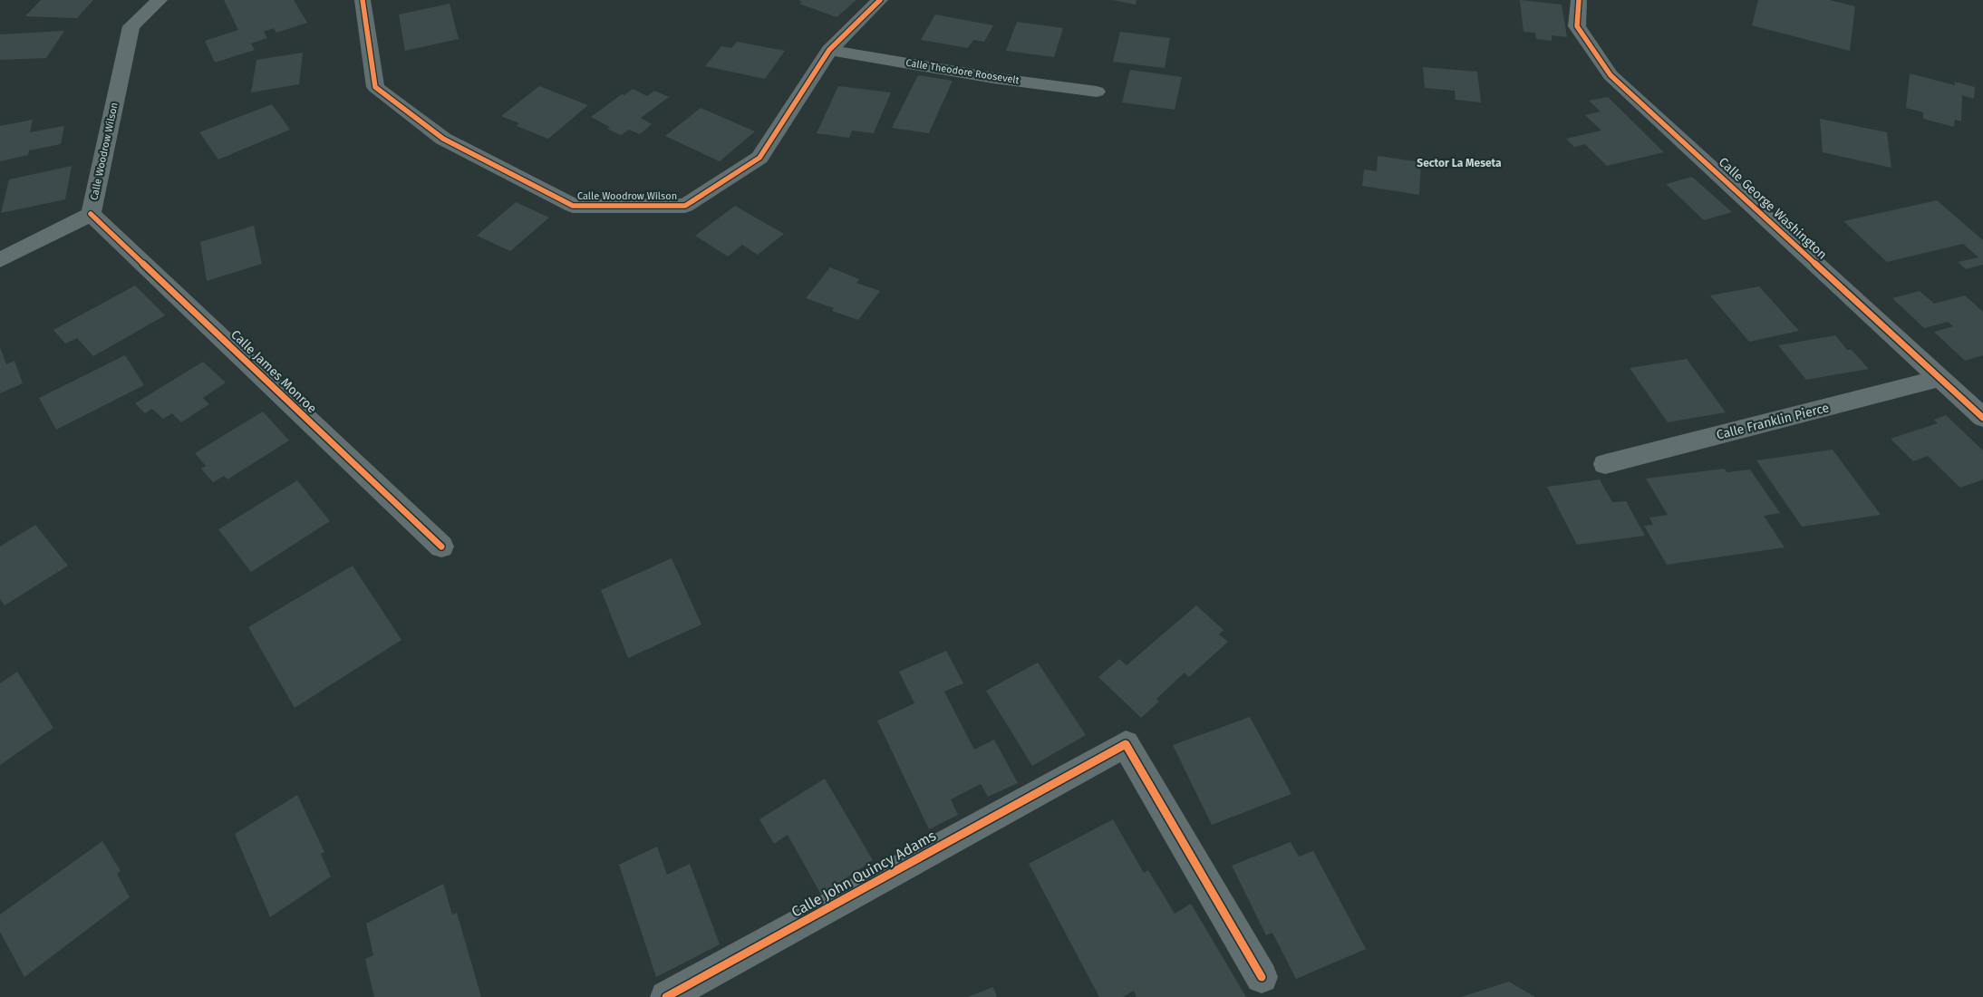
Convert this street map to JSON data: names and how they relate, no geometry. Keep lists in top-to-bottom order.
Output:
{
  "streets": {
    "street": [
      "Calle Theodore Roosevelt",
      "Calle Woodrow Wilson",
      "Calle George Washington",
      "Calle James Monroe",
      "Calle Franklin Pierce",
      "Calle John Quincy Adams"
    ]
  },
  "crossings": [
    ["Calle Theodore Roosevelt", "Calle Woodrow Wilson"],
    ["Calle Woodrow Wilson", "Calle James Monroe"],
    ["Calle George Washington", "Calle Franklin Pierce"]
  ],
  "districts": ["Sector La Meseta"]
}
